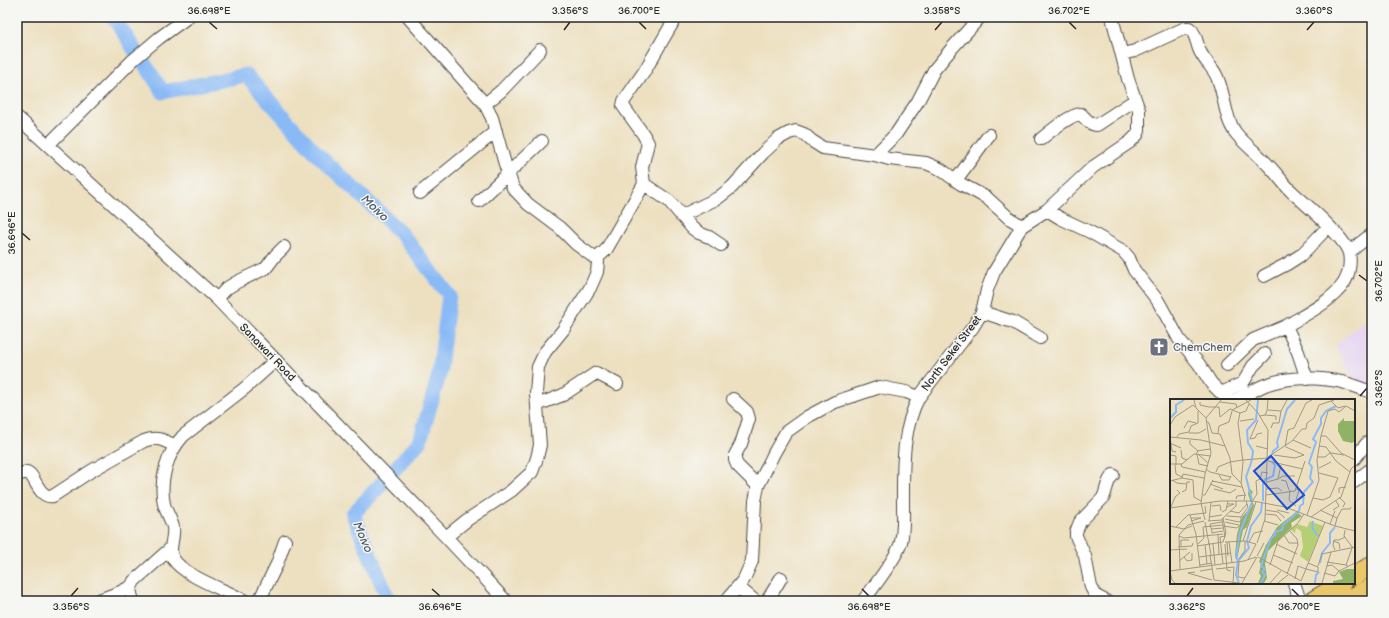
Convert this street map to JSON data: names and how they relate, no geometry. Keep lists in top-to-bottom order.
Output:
{
  "streets": {
    "street": ["Sanawari Road", "North Sekei Street"]
  },
  "water": ["Moivo"],
  "places": {
    "church": ["ChemChem"]
  },
  "coordinates": [
    "36.698°E",
    "3.356°S",
    "36.700°E",
    "3.358°S",
    "36.702°E",
    "3.360°S",
    "36.696°E",
    "3.362°S"
  ]
}
